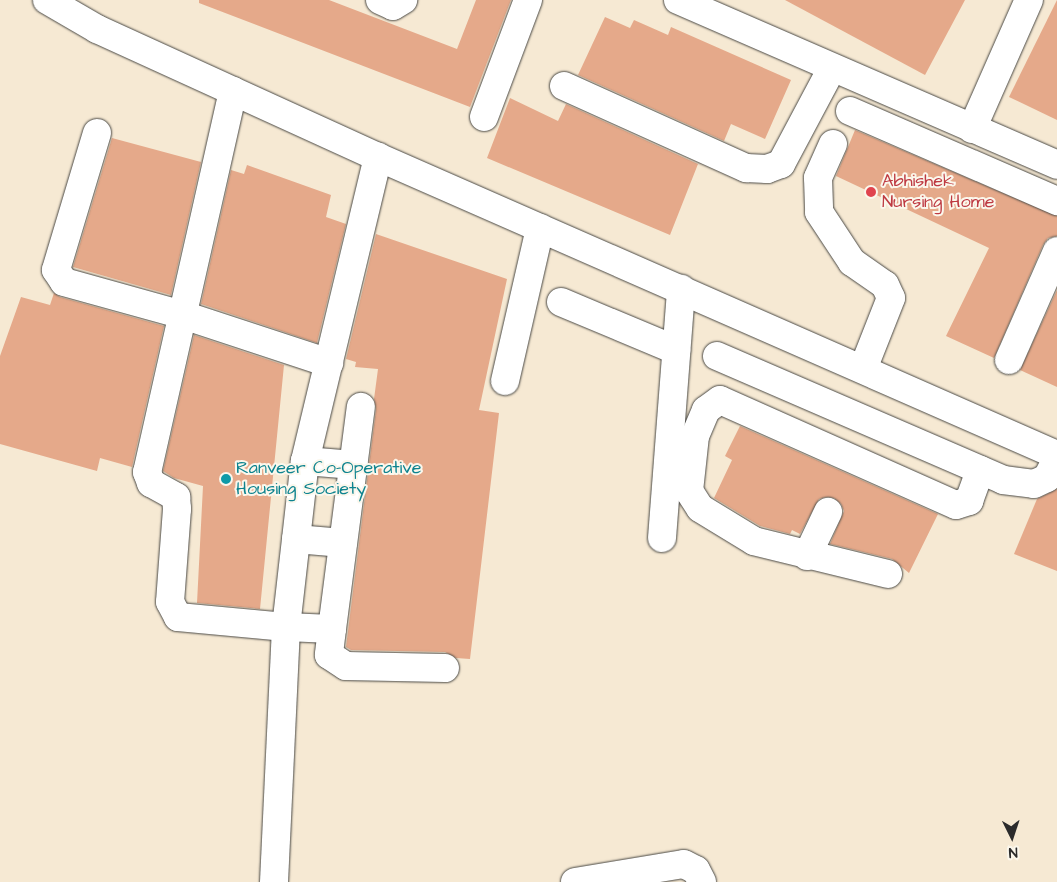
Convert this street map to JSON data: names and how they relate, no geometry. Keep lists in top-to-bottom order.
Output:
{
  "places": ["Abhishek Nursing Home", "Ranveer Co-Operative Housing Society"],
  "north": "bottom"
}
